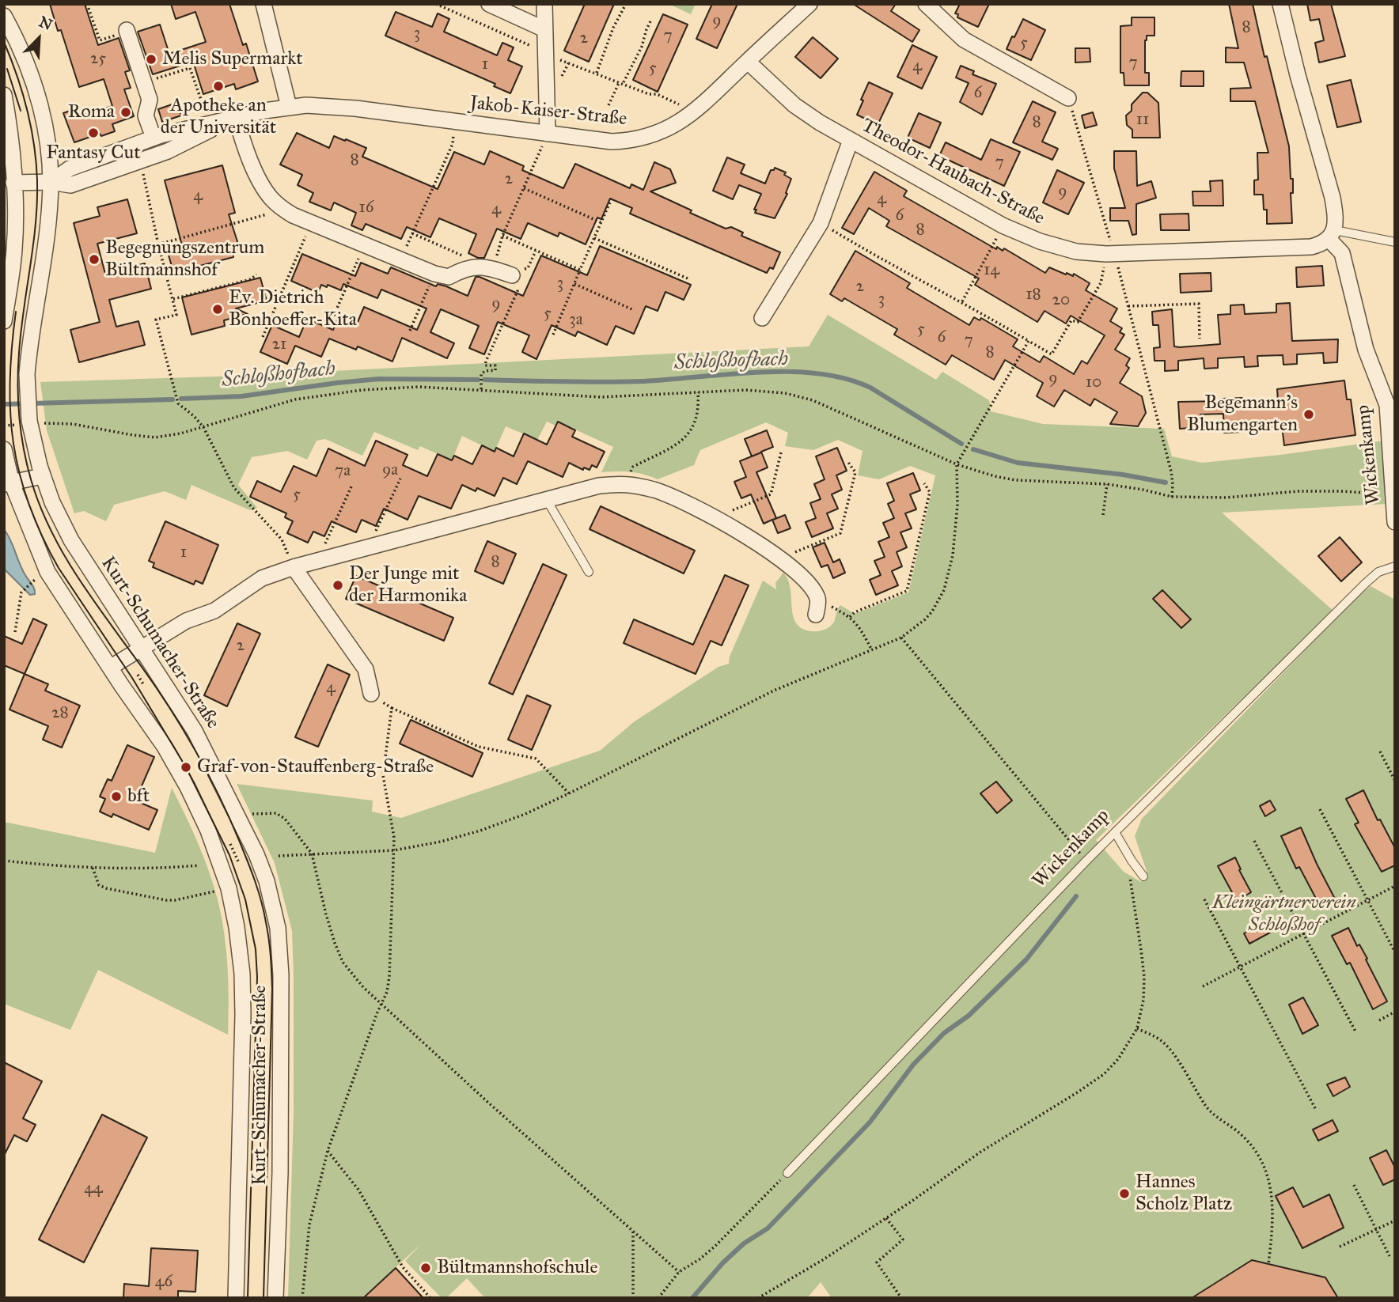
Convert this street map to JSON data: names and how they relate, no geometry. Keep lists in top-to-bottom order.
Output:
{
  "streets": {
    "street": [
      "Jakob-Kaiser-Straße",
      "Theodor-Haubach-Straße",
      "Wickenkamp",
      "Kurt-Schumacher-Straße"
    ]
  },
  "crossings": [
    ["Jakob-Kaiser-Straße", "Theodor-Haubach-Straße"],
    ["Jakob-Kaiser-Straße", "Kurt-Schumacher-Straße"],
    ["Theodor-Haubach-Straße", "Wickenkamp"]
  ],
  "water": ["Schloßhofbach"],
  "parks": ["Kleingärtnerverein Schloßhof"],
  "places": [
    "Melis Supermarkt",
    "Apotheke an der Universität",
    "Roma",
    "Fantasy Cut",
    "Begegnungszentrum Bültmannshof",
    "Ev. Dietrich Bonhoeffer-Kita",
    "Begemann's Blumengarten",
    "Der Junge mit der Harmonika",
    "Graf-von-Stauffenberg-Straße",
    "bft",
    "Hannes Scholz Platz",
    "Bültmannshofschule"
  ],
  "house_numbers": [
    "9",
    "8",
    "3",
    "7",
    "2",
    "5",
    "25",
    "7",
    "1",
    "4",
    "5",
    "6",
    "11",
    "8",
    "8",
    "7",
    "2",
    "9",
    "4",
    "4",
    "16",
    "4",
    "6",
    "8",
    "14",
    "3",
    "2",
    "18",
    "3",
    "20",
    "9",
    "5",
    "3a",
    "5",
    "6",
    "7",
    "21",
    "8",
    "9",
    "10",
    "9a",
    "7a",
    "5",
    "1",
    "8",
    "2",
    "4",
    "28",
    "44",
    "46"
  ],
  "north": "top right"
}
